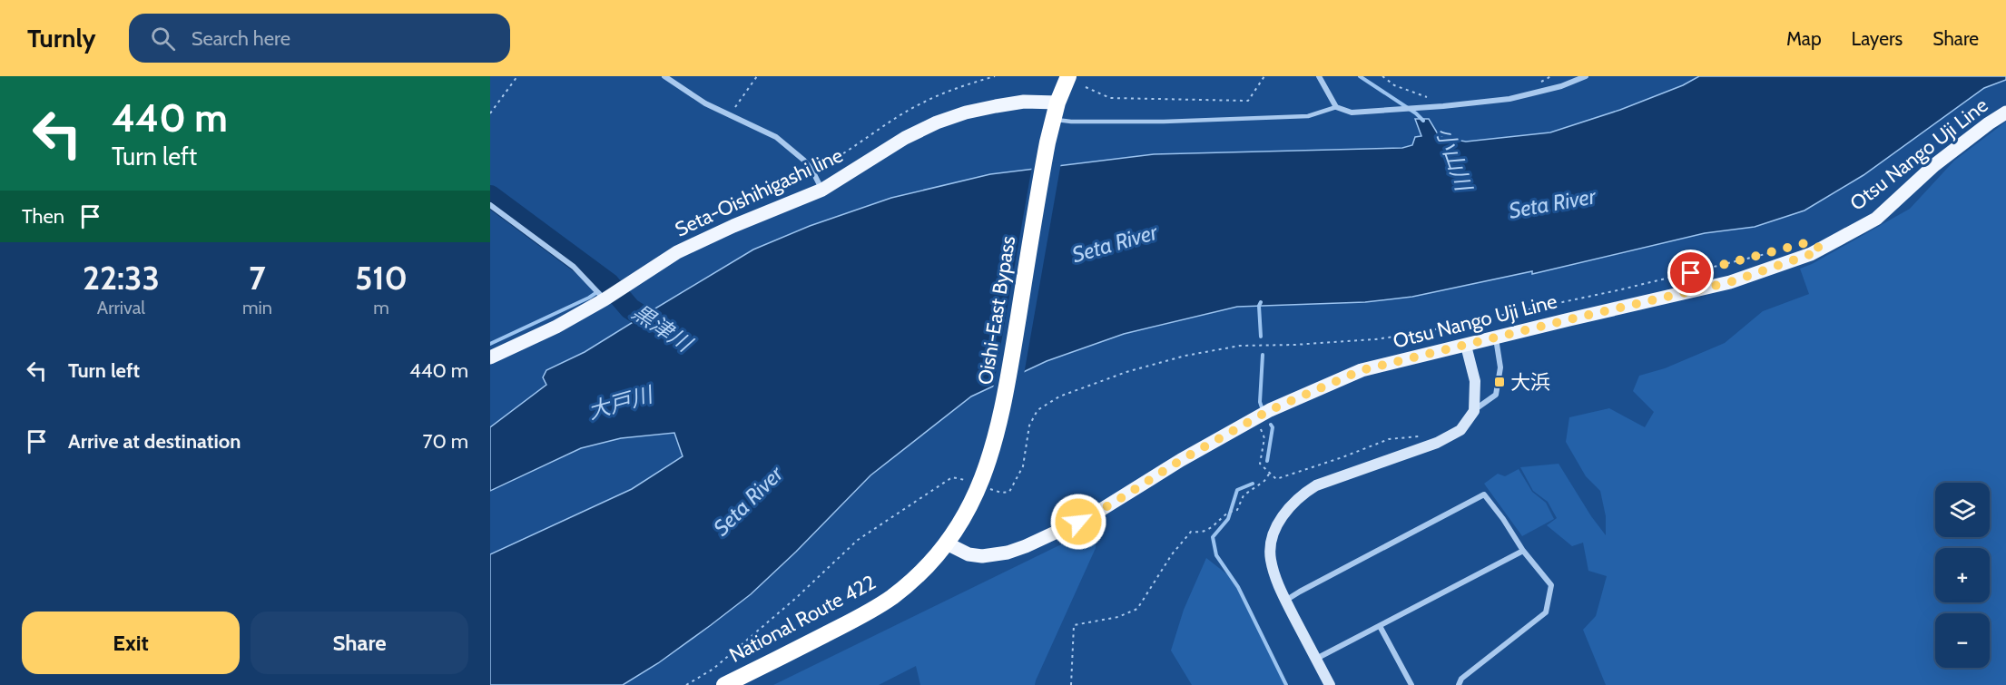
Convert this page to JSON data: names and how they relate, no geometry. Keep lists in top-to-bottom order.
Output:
{
  "streets": {
    "highway": ["Oishi-East Bypass", "National Route 422"],
    "main road": ["Otsu Nango Uji Line", "Seta-Oishihigashi line"]
  },
  "crossings": [
    ["Otsu Nango Uji Line", "Oishi-East Bypass"],
    ["Otsu Nango Uji Line", "National Route 422"],
    ["Seta-Oishihigashi line", "Oishi-East Bypass"],
    ["Oishi-East Bypass", "National Route 422"]
  ],
  "water": [
    "小山川",
    "Seta River",
    "黒津川",
    "大戸川"
  ],
  "places": {
    "transit": ["大浜"]
  },
  "page": {
    "header": "Turnly",
    "search": "Search here",
    "nav": ["Map", "Layers", "Share"],
    "turn": ["440 m", "Turn left"],
    "then": "Then",
    "eta": [
      "22:33",
      "Arrival",
      "7",
      "min",
      "510",
      "m"
    ],
    "list": [
      {
        "name": "Turn left",
        "value": "440 m"
      },
      {
        "name": "Arrive at destination",
        "value": "70 m"
      }
    ],
    "map_buttons": ["+", "−"],
    "buttons": ["Exit", "Share"]
  }
}
